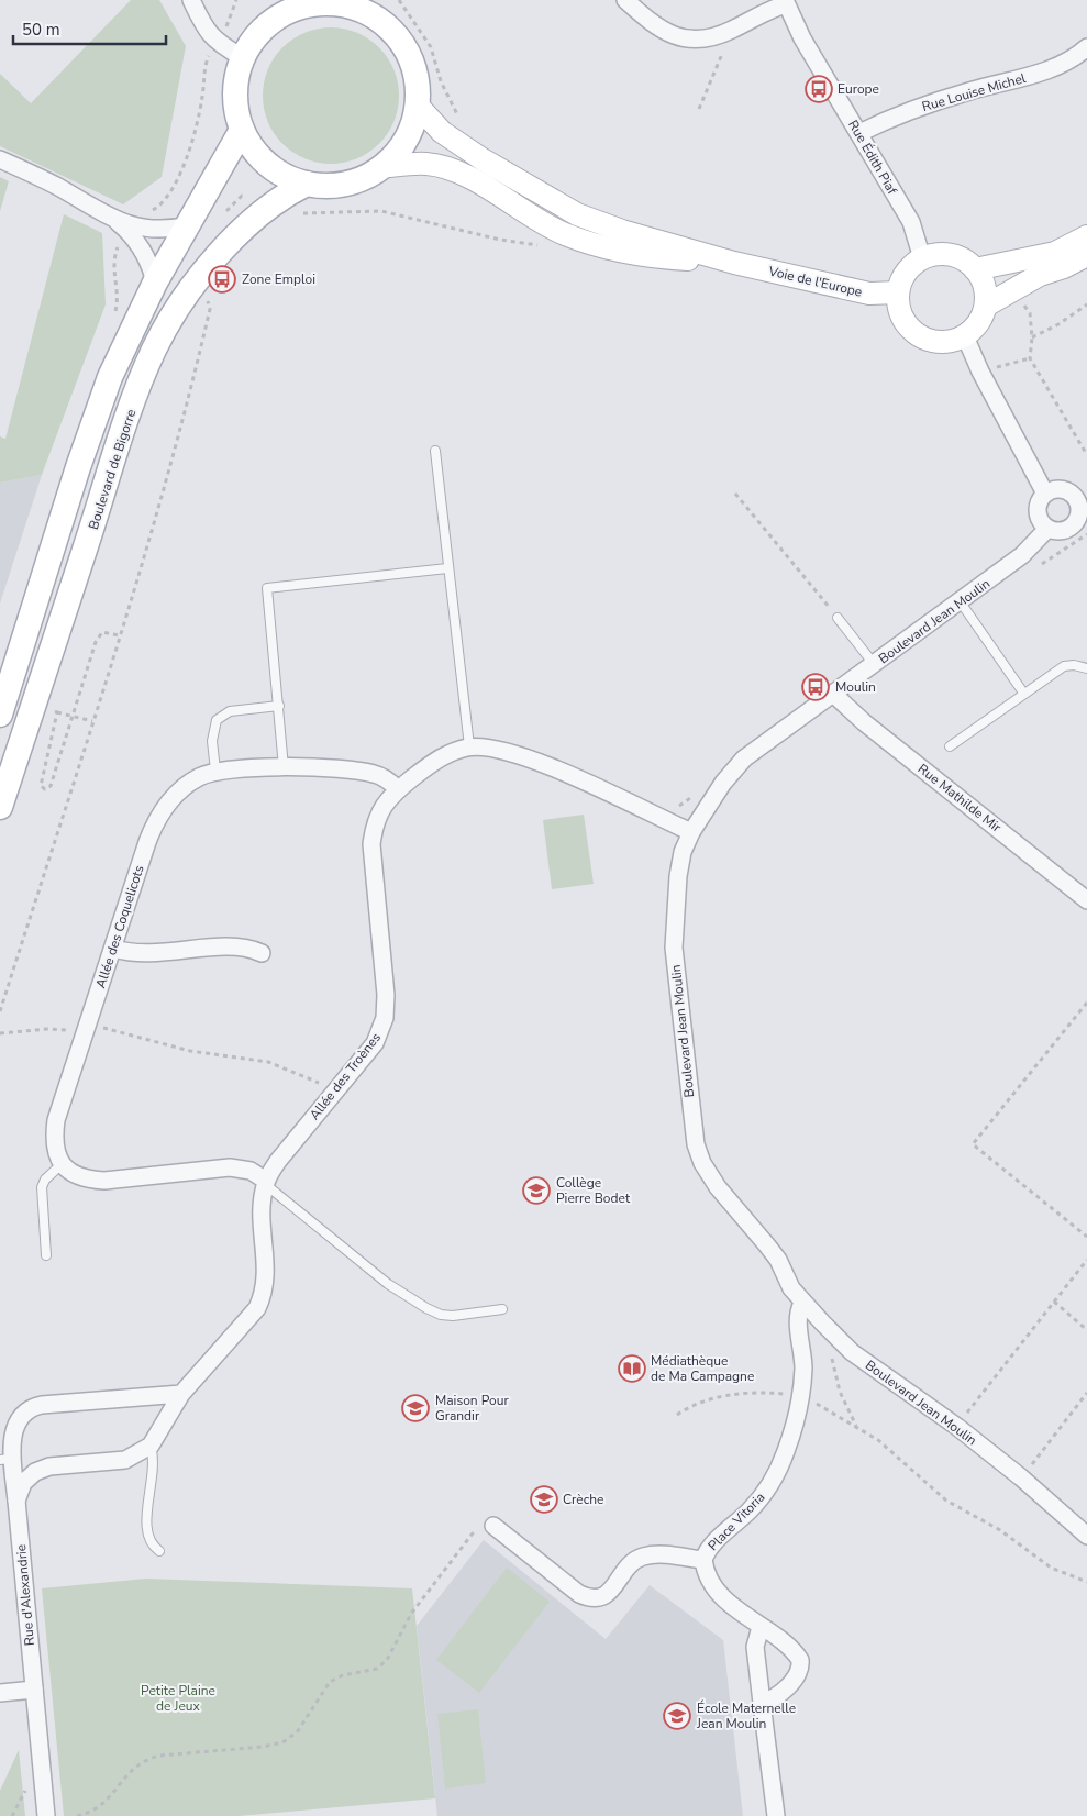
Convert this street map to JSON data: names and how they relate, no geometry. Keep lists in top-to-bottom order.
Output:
{
  "streets": {
    "main road": ["Voie de l'Europe", "Boulevard de Bigorre"],
    "street": [
      "Rue Louise Michel",
      "Rue Édith Piaf",
      "Boulevard Jean Moulin",
      "Rue Mathilde Mir",
      "Allée des Coquelicots",
      "Allée des Troènes",
      "Place Vitoria",
      "Rue d'Alexandrie"
    ]
  },
  "crossings": [
    ["Rue Louise Michel", "Rue Édith Piaf"],
    ["Rue Édith Piaf", "Voie de l'Europe"],
    ["Boulevard Jean Moulin", "Rue Mathilde Mir"],
    ["Boulevard Jean Moulin", "Place Vitoria"],
    ["Allée des Coquelicots", "Allée des Troènes"],
    ["Allée des Troènes", "Rue d'Alexandrie"]
  ],
  "parks": ["Petite Plaine de Jeux"],
  "places": {
    "bus stop": ["Europe", "Zone Emploi", "Moulin"],
    "school or university": [
      "Collège Pierre Bodet",
      "Maison Pour Grandir",
      "Crèche",
      "École Maternelle Jean Moulin"
    ],
    "library": ["Médiathèque de Ma Campagne"]
  },
  "scale_bar": "50 m"
}
